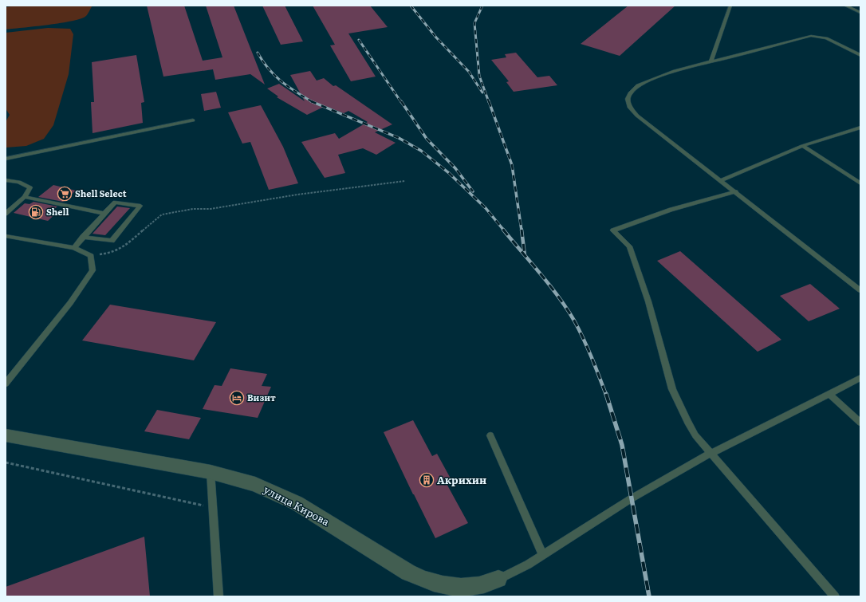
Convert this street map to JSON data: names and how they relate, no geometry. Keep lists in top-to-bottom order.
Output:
{
  "streets": {
    "street": ["улица Кирова"]
  },
  "places": {
    "supermarket": ["Shell Select"],
    "fuel station": ["Shell"],
    "hotel": ["Визит"],
    "building": ["Акрихин"]
  }
}
